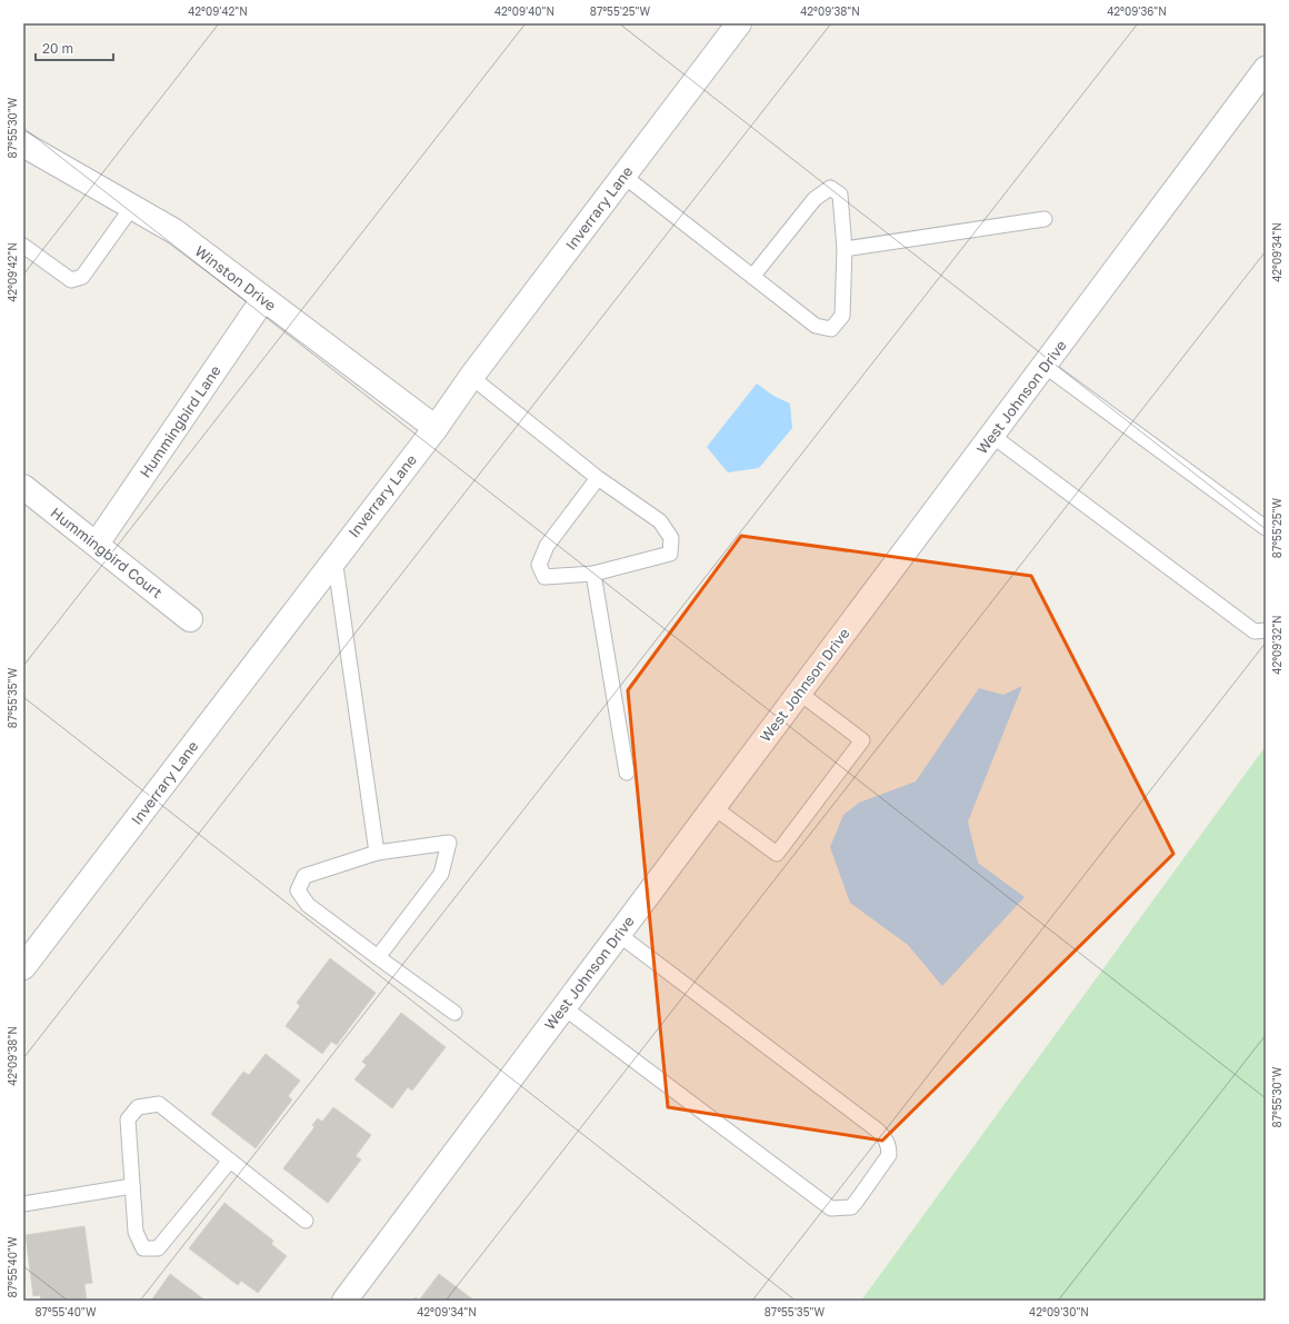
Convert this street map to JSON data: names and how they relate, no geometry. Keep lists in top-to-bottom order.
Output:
{
  "streets": {
    "street": [
      "Inverrary Lane",
      "Winston Drive",
      "West Johnson Drive",
      "Hummingbird Lane",
      "Hummingbird Court"
    ]
  },
  "crossings": [
    ["Inverrary Lane", "Winston Drive"],
    ["Winston Drive", "Hummingbird Lane"],
    ["Hummingbird Lane", "Hummingbird Court"]
  ],
  "scale_bar": "20 m",
  "coordinates": [
    "42°09'42\"N",
    "42°09'40\"N",
    "87°55'25\"W",
    "42°09'38\"N",
    "42°09'36\"N",
    "87°55'30\"W",
    "42°09'34\"N",
    "42°09'32\"N",
    "87°55'35\"W",
    "87°55'40\"W",
    "42°09'30\"N"
  ]
}
